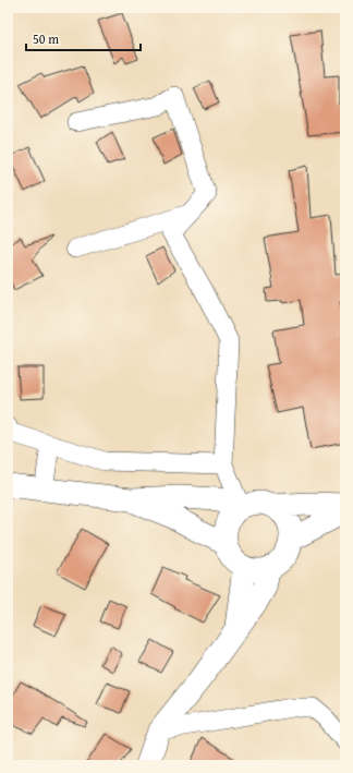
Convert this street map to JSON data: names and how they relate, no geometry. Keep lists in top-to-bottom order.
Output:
{
  "scale_bar": "50 m"
}
